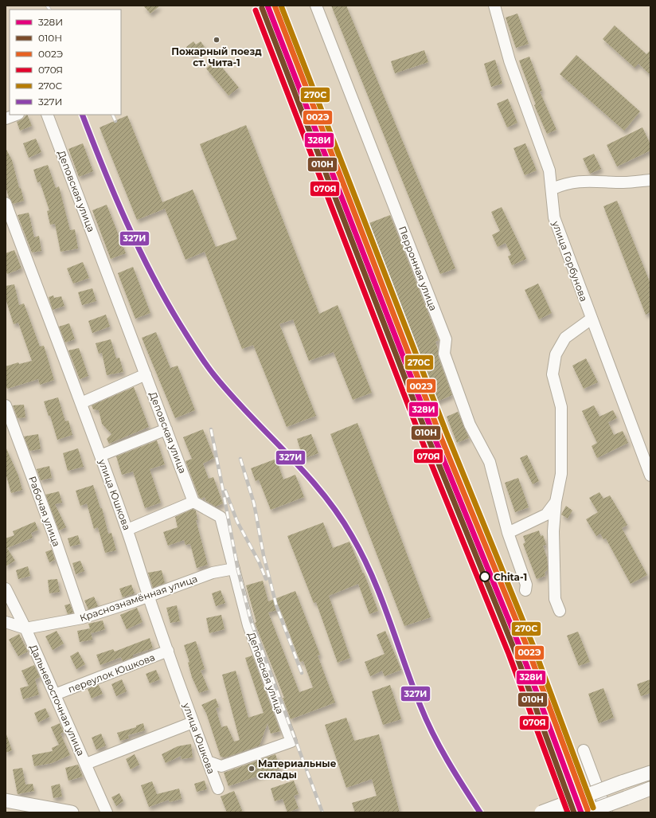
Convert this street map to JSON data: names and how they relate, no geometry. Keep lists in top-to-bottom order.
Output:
{
  "streets": {
    "street": [
      "Деповская улица",
      "улица Горбунова",
      "Перронная улица",
      "улица Юшкова",
      "Рабочая улица",
      "Краснознамённая улица",
      "переулок Юшкова",
      "Дальневосточная улица"
    ]
  },
  "crossings": [
    ["Деповская улица", "улица Юшкова"],
    ["Деповская улица", "Краснознамённая улица"],
    ["улица Юшкова", "Краснознамённая улица"],
    ["улица Юшкова", "переулок Юшкова"],
    ["Рабочая улица", "Краснознамённая улица"],
    ["Краснознамённая улица", "Дальневосточная улица"],
    ["переулок Юшкова", "Дальневосточная улица"]
  ],
  "places": ["Пожарный поезд ст. Чита-1", "Chita-1", "Материальные склады"],
  "lines": [
    "transit line 328И",
    "transit line 002Э",
    "transit line 270С",
    "transit line 010Н",
    "transit line 070Я",
    "transit line 327И"
  ],
  "legend": [
    "328И",
    "010Н",
    "002Э",
    "070Я",
    "270С",
    "327И"
  ]
}
